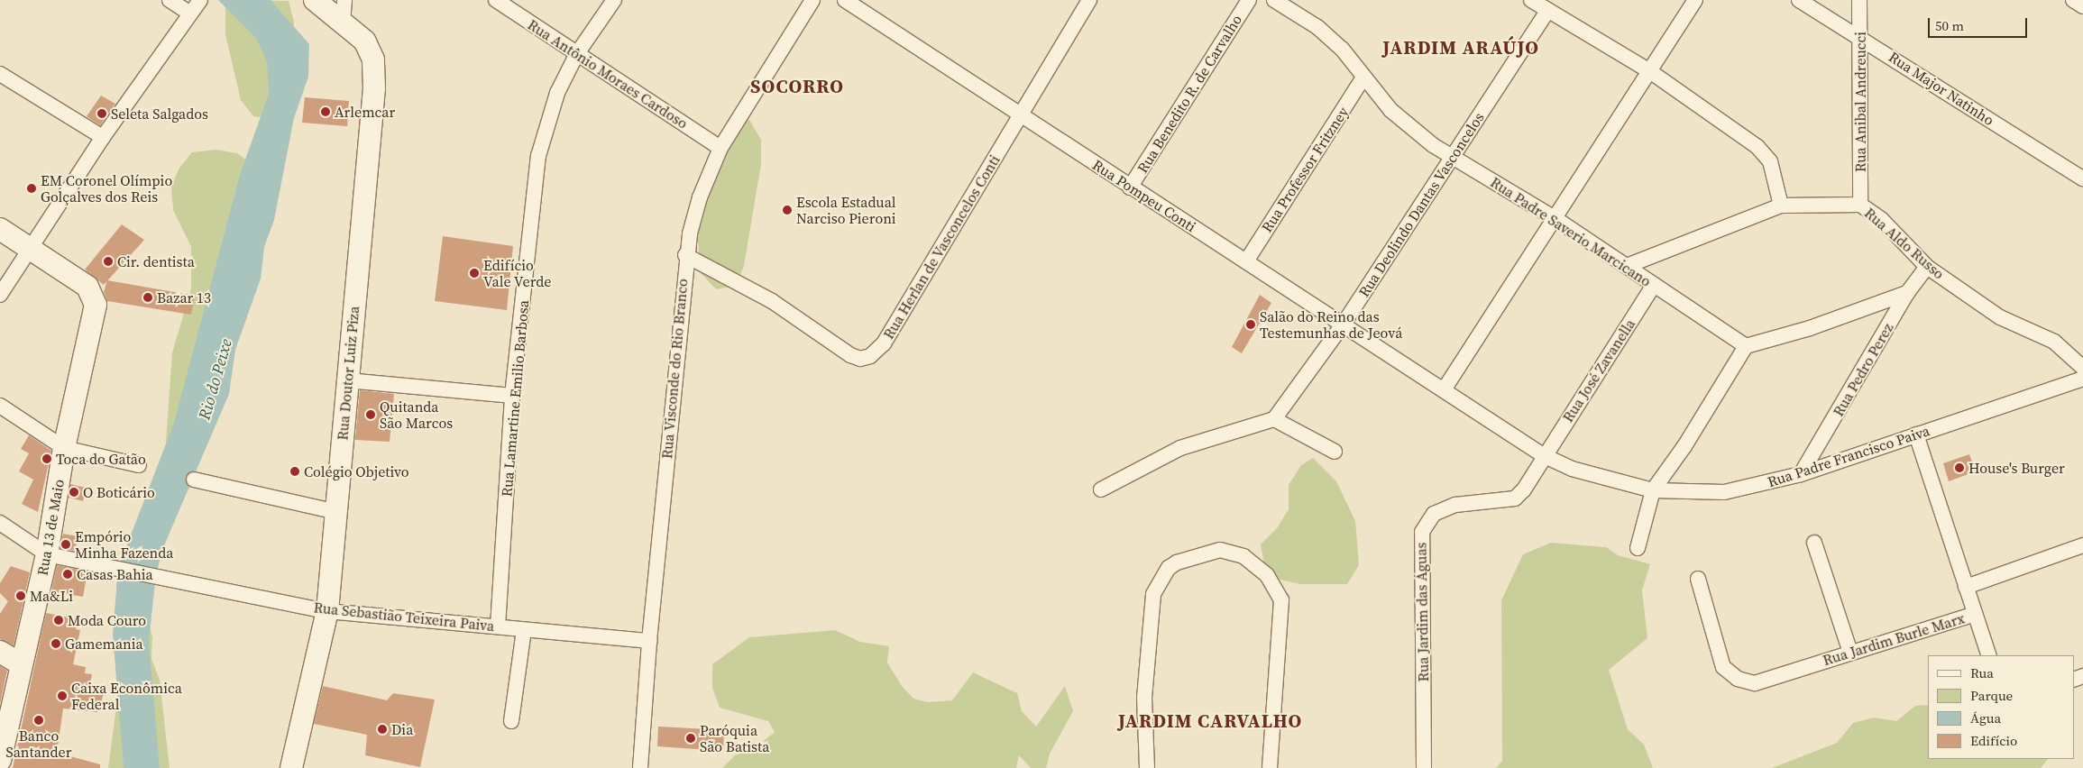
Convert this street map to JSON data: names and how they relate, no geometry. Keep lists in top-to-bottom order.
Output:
{
  "streets": {
    "street": [
      "Rua Antônio Moraes Cardoso",
      "Rua Major Natinho",
      "Rua Benedito R. de Carvalho",
      "Rua Anibal Andreucci",
      "Rua Professor Fritzney",
      "Rua Pompeu Conti",
      "Rua Deolindo Dantas Vasconcelos",
      "Rua Padre Saverio Marcicano",
      "Rua Aldo Russo",
      "Rua Herlan de Vasconcelos Conti",
      "Rua Visconde do Rio Branco",
      "Rua Pedro Perez",
      "Rua José Zavanella",
      "Rua Doutor Luiz Piza",
      "Rua Lamartine Emilio Barbosa",
      "Rua Padre Francisco Paiva",
      "Rua 13 de Maio",
      "Rua Jardim das Águas",
      "Rua Sebastião Teixeira Paiva",
      "Rua Jardim Burle Marx"
    ]
  },
  "crossings": [
    ["Rua Antônio Moraes Cardoso", "Rua Visconde do Rio Branco"],
    ["Rua Antônio Moraes Cardoso", "Rua Lamartine Emilio Barbosa"],
    ["Rua Major Natinho", "Rua Anibal Andreucci"],
    ["Rua Benedito R. de Carvalho", "Rua Pompeu Conti"],
    ["Rua Anibal Andreucci", "Rua Aldo Russo"],
    ["Rua Professor Fritzney", "Rua Pompeu Conti"],
    ["Rua Professor Fritzney", "Rua Padre Saverio Marcicano"],
    ["Rua Pompeu Conti", "Rua Deolindo Dantas Vasconcelos"],
    ["Rua Pompeu Conti", "Rua Herlan de Vasconcelos Conti"],
    ["Rua Pompeu Conti", "Rua Padre Francisco Paiva"],
    ["Rua Deolindo Dantas Vasconcelos", "Rua Padre Saverio Marcicano"],
    ["Rua Padre Saverio Marcicano", "Rua José Zavanella"],
    ["Rua Aldo Russo", "Rua Pedro Perez"],
    ["Rua Herlan de Vasconcelos Conti", "Rua Visconde do Rio Branco"],
    ["Rua Visconde do Rio Branco", "Rua Sebastião Teixeira Paiva"],
    ["Rua Pedro Perez", "Rua Padre Francisco Paiva"],
    ["Rua José Zavanella", "Rua Padre Francisco Paiva"],
    ["Rua José Zavanella", "Rua Jardim das Águas"],
    ["Rua Doutor Luiz Piza", "Rua Sebastião Teixeira Paiva"],
    ["Rua Lamartine Emilio Barbosa", "Rua Sebastião Teixeira Paiva"],
    ["Rua Padre Francisco Paiva", "Rua Jardim das Águas"],
    ["Rua Padre Francisco Paiva", "Rua Jardim Burle Marx"],
    ["Rua 13 de Maio", "Rua Sebastião Teixeira Paiva"]
  ],
  "districts": ["JARDIM ARAÚJO", "SOCORRO", "JARDIM CARVALHO"],
  "water": ["Rio do Peixe"],
  "places": [
    "Arlemcar",
    "Seleta Salgados",
    "EM Coronel Olímpio Golçalves dos Reis",
    "Escola Estadual Narciso Pieroni",
    "Cir. dentista",
    "Edifício Vale Verde",
    "Bazar 13",
    "Salão do Reino das Testemunhas de Jeová",
    "Quitanda São Marcos",
    "Toca do Gatão",
    "House's Burger",
    "Colégio Objetivo",
    "O Boticário",
    "Empório Minha Fazenda",
    "Casas Bahia",
    "Ma&Li",
    "Moda Couro",
    "Gamemania",
    "Caixa Econômica Federal",
    "Banco Santander",
    "Dia",
    "Paróquia São Batista"
  ],
  "legend": [
    "Rua",
    "Parque",
    "Água",
    "Edifício"
  ],
  "scale_bar": "50 m"
}
